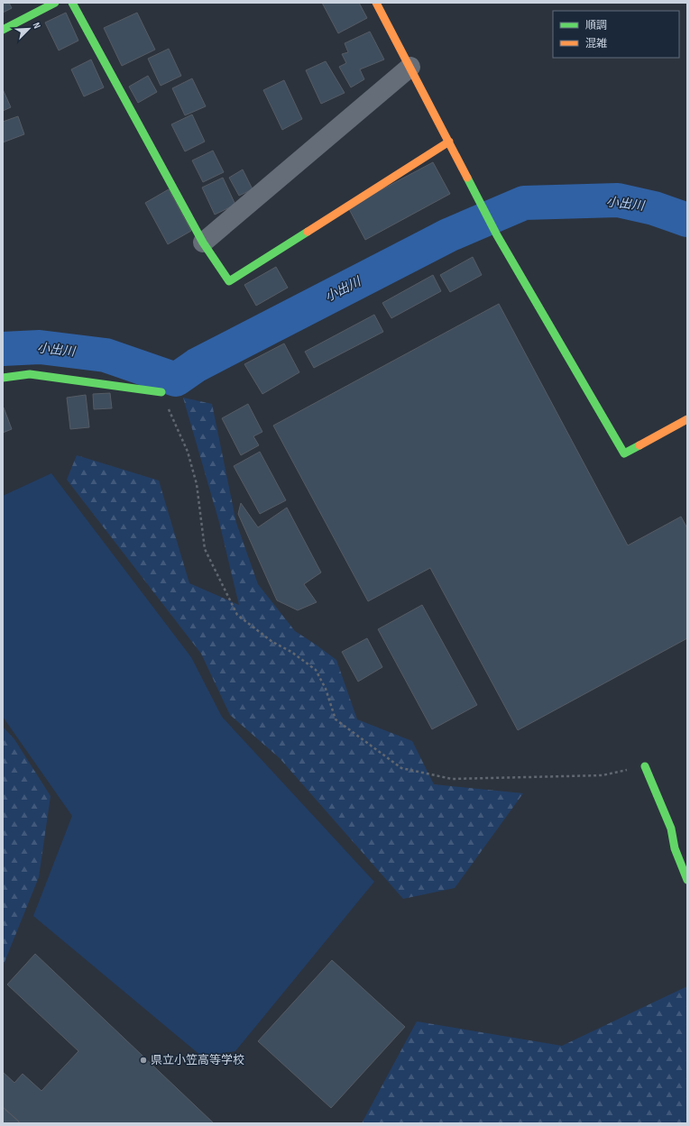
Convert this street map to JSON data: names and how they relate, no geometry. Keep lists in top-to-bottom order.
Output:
{
  "water": ["小出川"],
  "places": ["県立小笠高等学校"],
  "legend": ["順調", "混雑"],
  "north": "top right"
}
